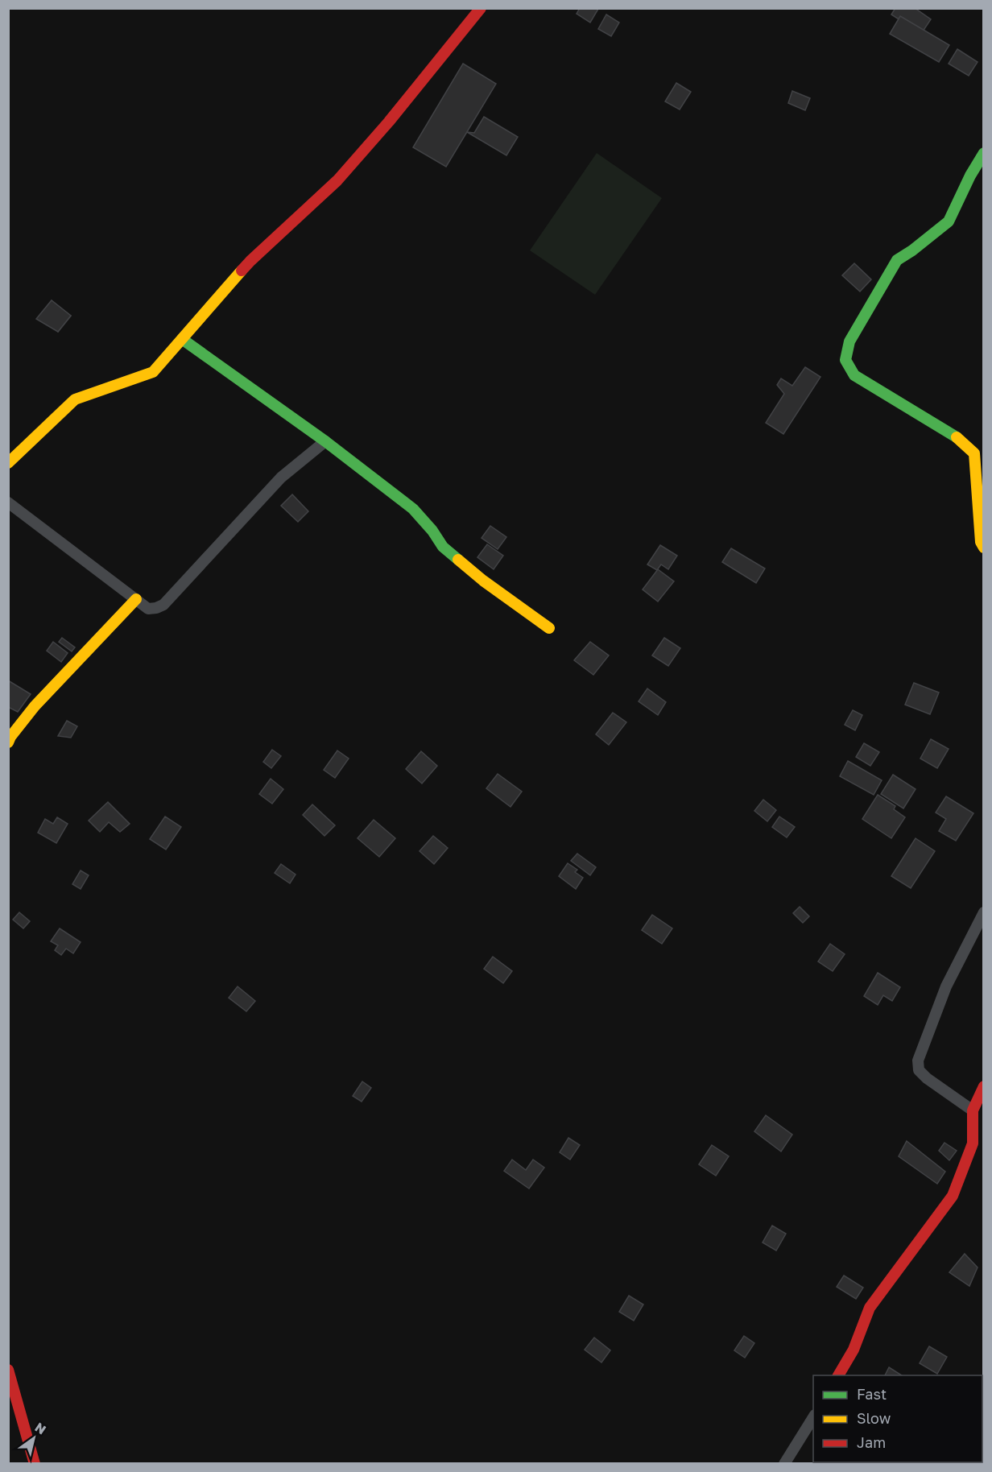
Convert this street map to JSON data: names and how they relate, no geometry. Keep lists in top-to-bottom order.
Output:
{
  "legend": ["Fast", "Slow", "Jam"],
  "north": "top right"
}
